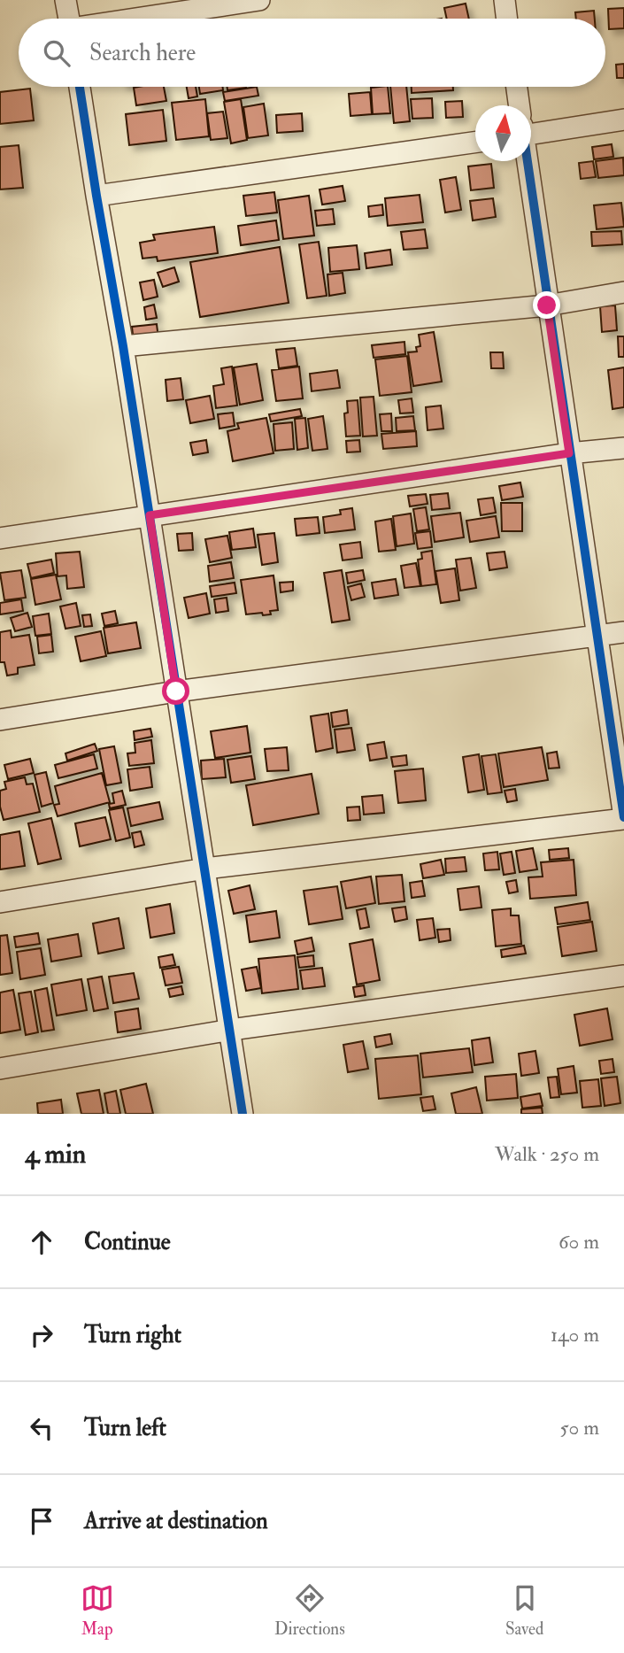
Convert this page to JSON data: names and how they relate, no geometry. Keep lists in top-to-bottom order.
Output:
{
  "north": "top",
  "page": {
    "search": "Search here",
    "heading": ["4 min", "Walk · 250 m"],
    "list": [
      ["Continue", "60 m"],
      ["Turn right", "140 m"],
      ["Turn left", "50 m"],
      "Arrive at destination"
    ],
    "nav": ["Map", "Directions", "Saved"]
  }
}
